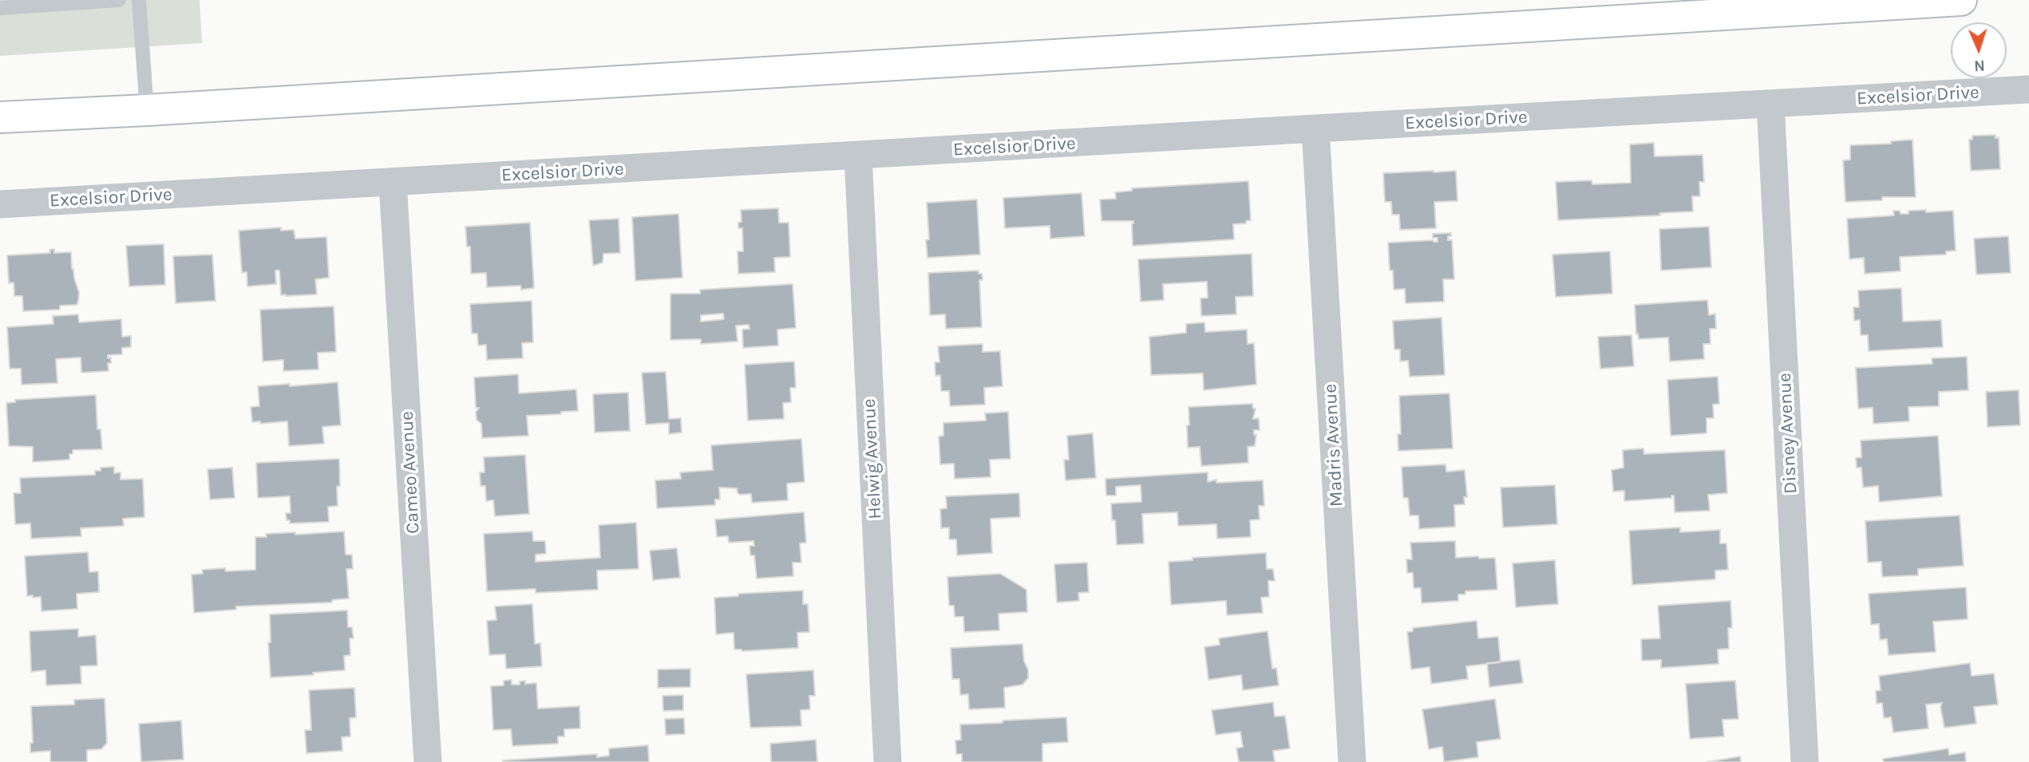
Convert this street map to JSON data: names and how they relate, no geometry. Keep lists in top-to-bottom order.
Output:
{
  "streets": {
    "street": [
      "Excelsior Drive",
      "Disney Avenue",
      "Madris Avenue",
      "Helwig Avenue",
      "Cameo Avenue"
    ]
  },
  "crossings": [
    ["Excelsior Drive", "Disney Avenue"],
    ["Excelsior Drive", "Madris Avenue"],
    ["Excelsior Drive", "Helwig Avenue"],
    ["Excelsior Drive", "Cameo Avenue"]
  ],
  "north": "bottom"
}
